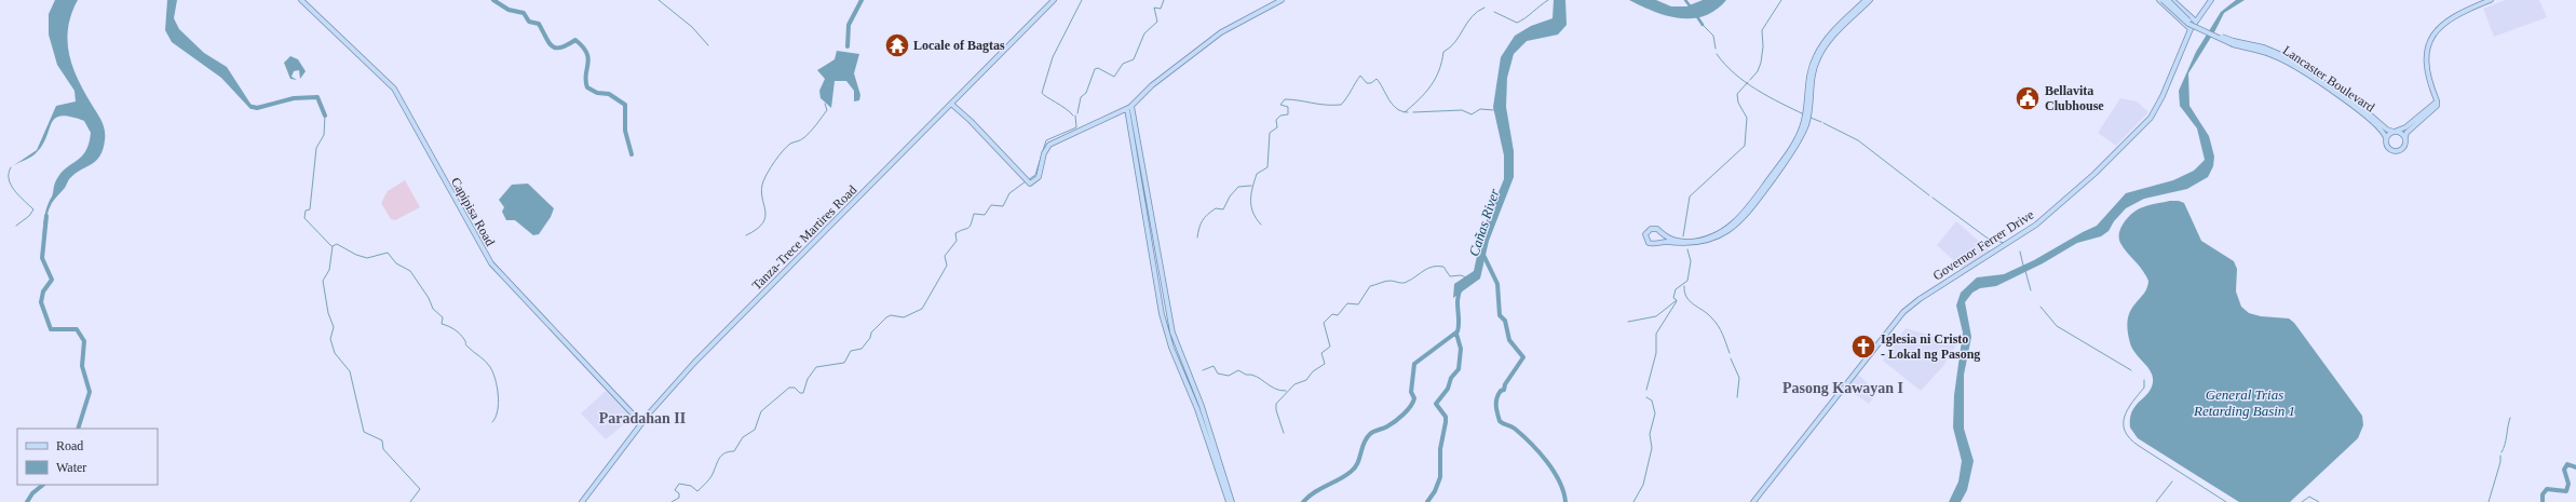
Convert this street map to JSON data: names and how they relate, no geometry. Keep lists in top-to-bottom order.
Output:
{
  "streets": {
    "main road": [
      "Lancaster Boulevard",
      "Capipisa Road",
      "Tanza-Trece Martires Road",
      "Governor Ferrer Drive"
    ]
  },
  "crossings": [
    ["Capipisa Road", "Tanza-Trece Martires Road"]
  ],
  "districts": ["Pasong Kawayan I", "Paradahan II"],
  "water": ["Cañas River", "General Trias Retarding Basin 1"],
  "places": {
    "temple": ["Locale of Bagtas"],
    "public building": ["Bellavita Clubhouse"],
    "church": ["Iglesia ni Cristo - Lokal ng Pasong"]
  },
  "legend": ["Road", "Water"]
}
